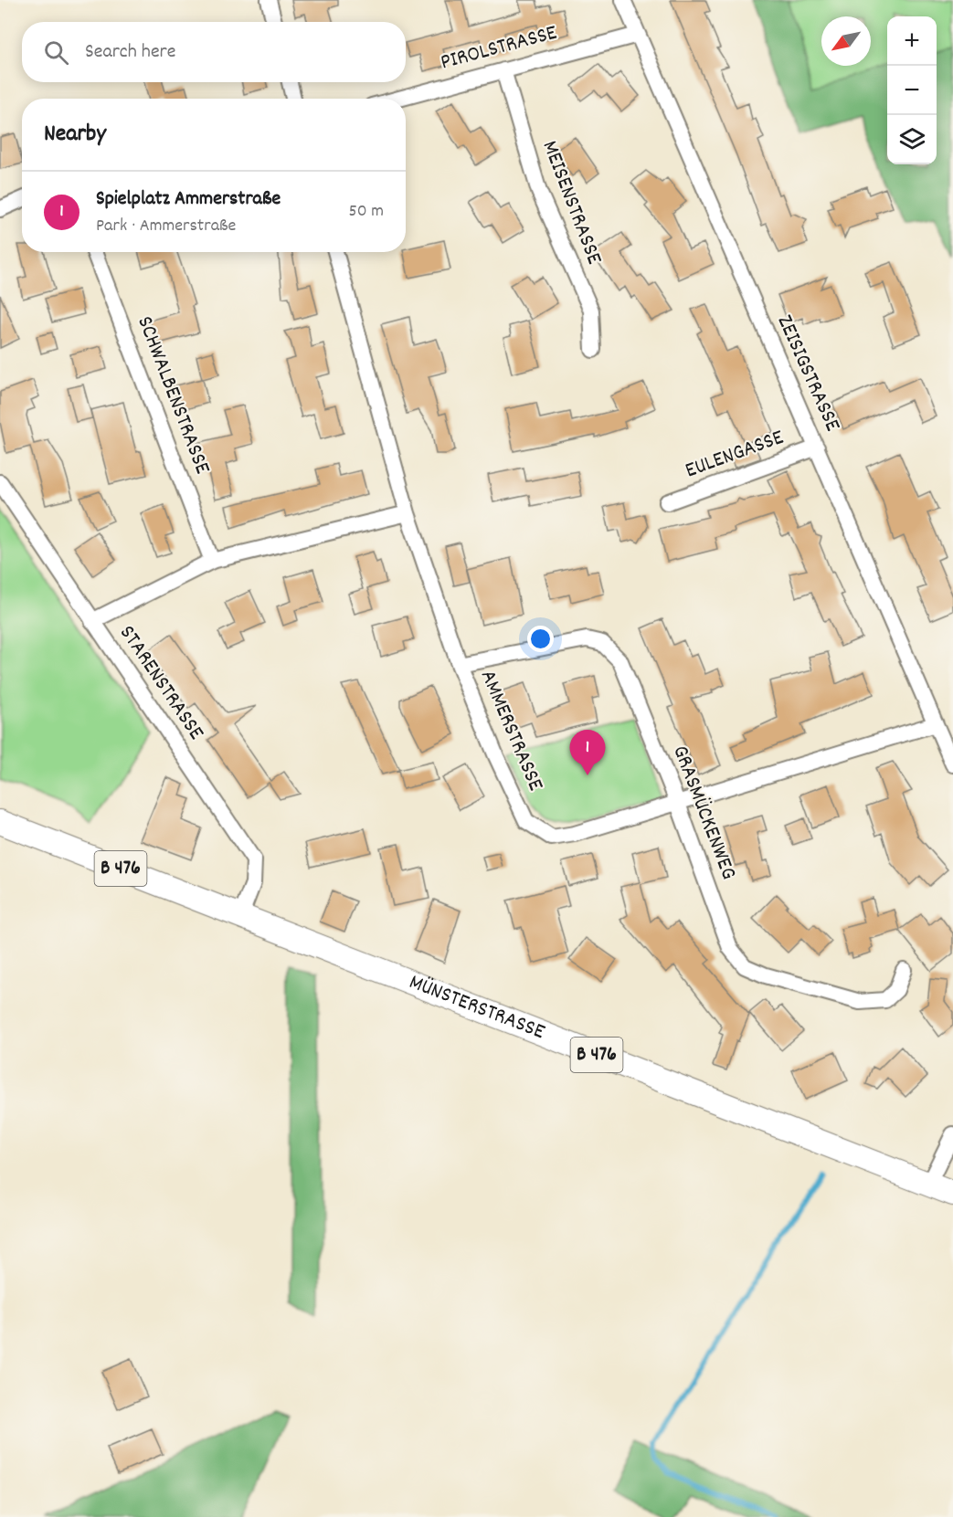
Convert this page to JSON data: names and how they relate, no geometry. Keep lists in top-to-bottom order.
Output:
{
  "streets": {
    "main road": ["B 476", "MÜNSTERSTRASSE"],
    "street": [
      "PIROLSTRASSE",
      "MEISENSTRASSE",
      "ZEISIGSTRASSE",
      "SCHWALBENSTRASSE",
      "EULENGASSE",
      "STARENSTRASSE",
      "AMMERSTRASSE",
      "GRASMÜCKENWEG"
    ]
  },
  "crossings": [
    ["PIROLSTRASSE", "MEISENSTRASSE"],
    ["PIROLSTRASSE", "ZEISIGSTRASSE"],
    ["ZEISIGSTRASSE", "EULENGASSE"],
    ["ZEISIGSTRASSE", "AMMERSTRASSE"],
    ["STARENSTRASSE", "MÜNSTERSTRASSE"],
    ["AMMERSTRASSE", "GRASMÜCKENWEG"]
  ],
  "north": "bottom left",
  "page": {
    "map_buttons": ["+", "−"],
    "search": "Search here",
    "heading": "Nearby",
    "list": [
      {
        "mark": "1",
        "name": "Spielplatz Ammerstraße",
        "note": "Park · Ammerstraße",
        "value": "50 m"
      }
    ],
    "pins": "1"
  }
}
